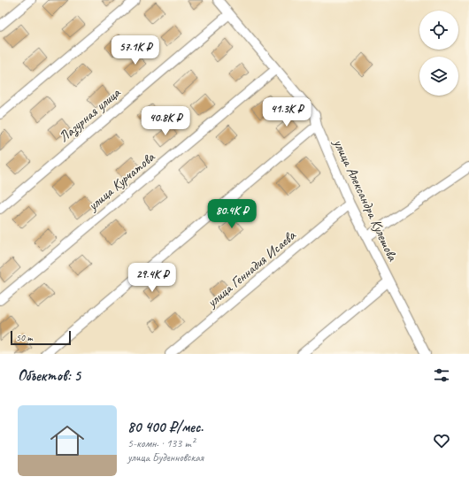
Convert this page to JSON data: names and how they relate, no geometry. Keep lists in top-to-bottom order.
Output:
{
  "streets": {
    "street": [
      "Лазурная улица",
      "улица Курчатова",
      "улица Александра Кулешова",
      "улица Геннадия Исаева"
    ]
  },
  "crossings": [
    ["Лазурная улица", "улица Александра Кулешова"],
    ["улица Курчатова", "улица Александра Кулешова"],
    ["улица Александра Кулешова", "улица Геннадия Исаева"]
  ],
  "scale_bar": "50 m",
  "page": {
    "price": [
      "57.1K ₽",
      "41.3K ₽",
      "40.8K ₽",
      "80.4K ₽",
      "29.4K ₽"
    ],
    "scale": "50 m",
    "heading": "Объектов: 5",
    "list": [
      {
        "name": "80 400 ₽/мес.",
        "note": "5-комн. · 133 m² · улица Буденновская"
      }
    ]
  }
}
